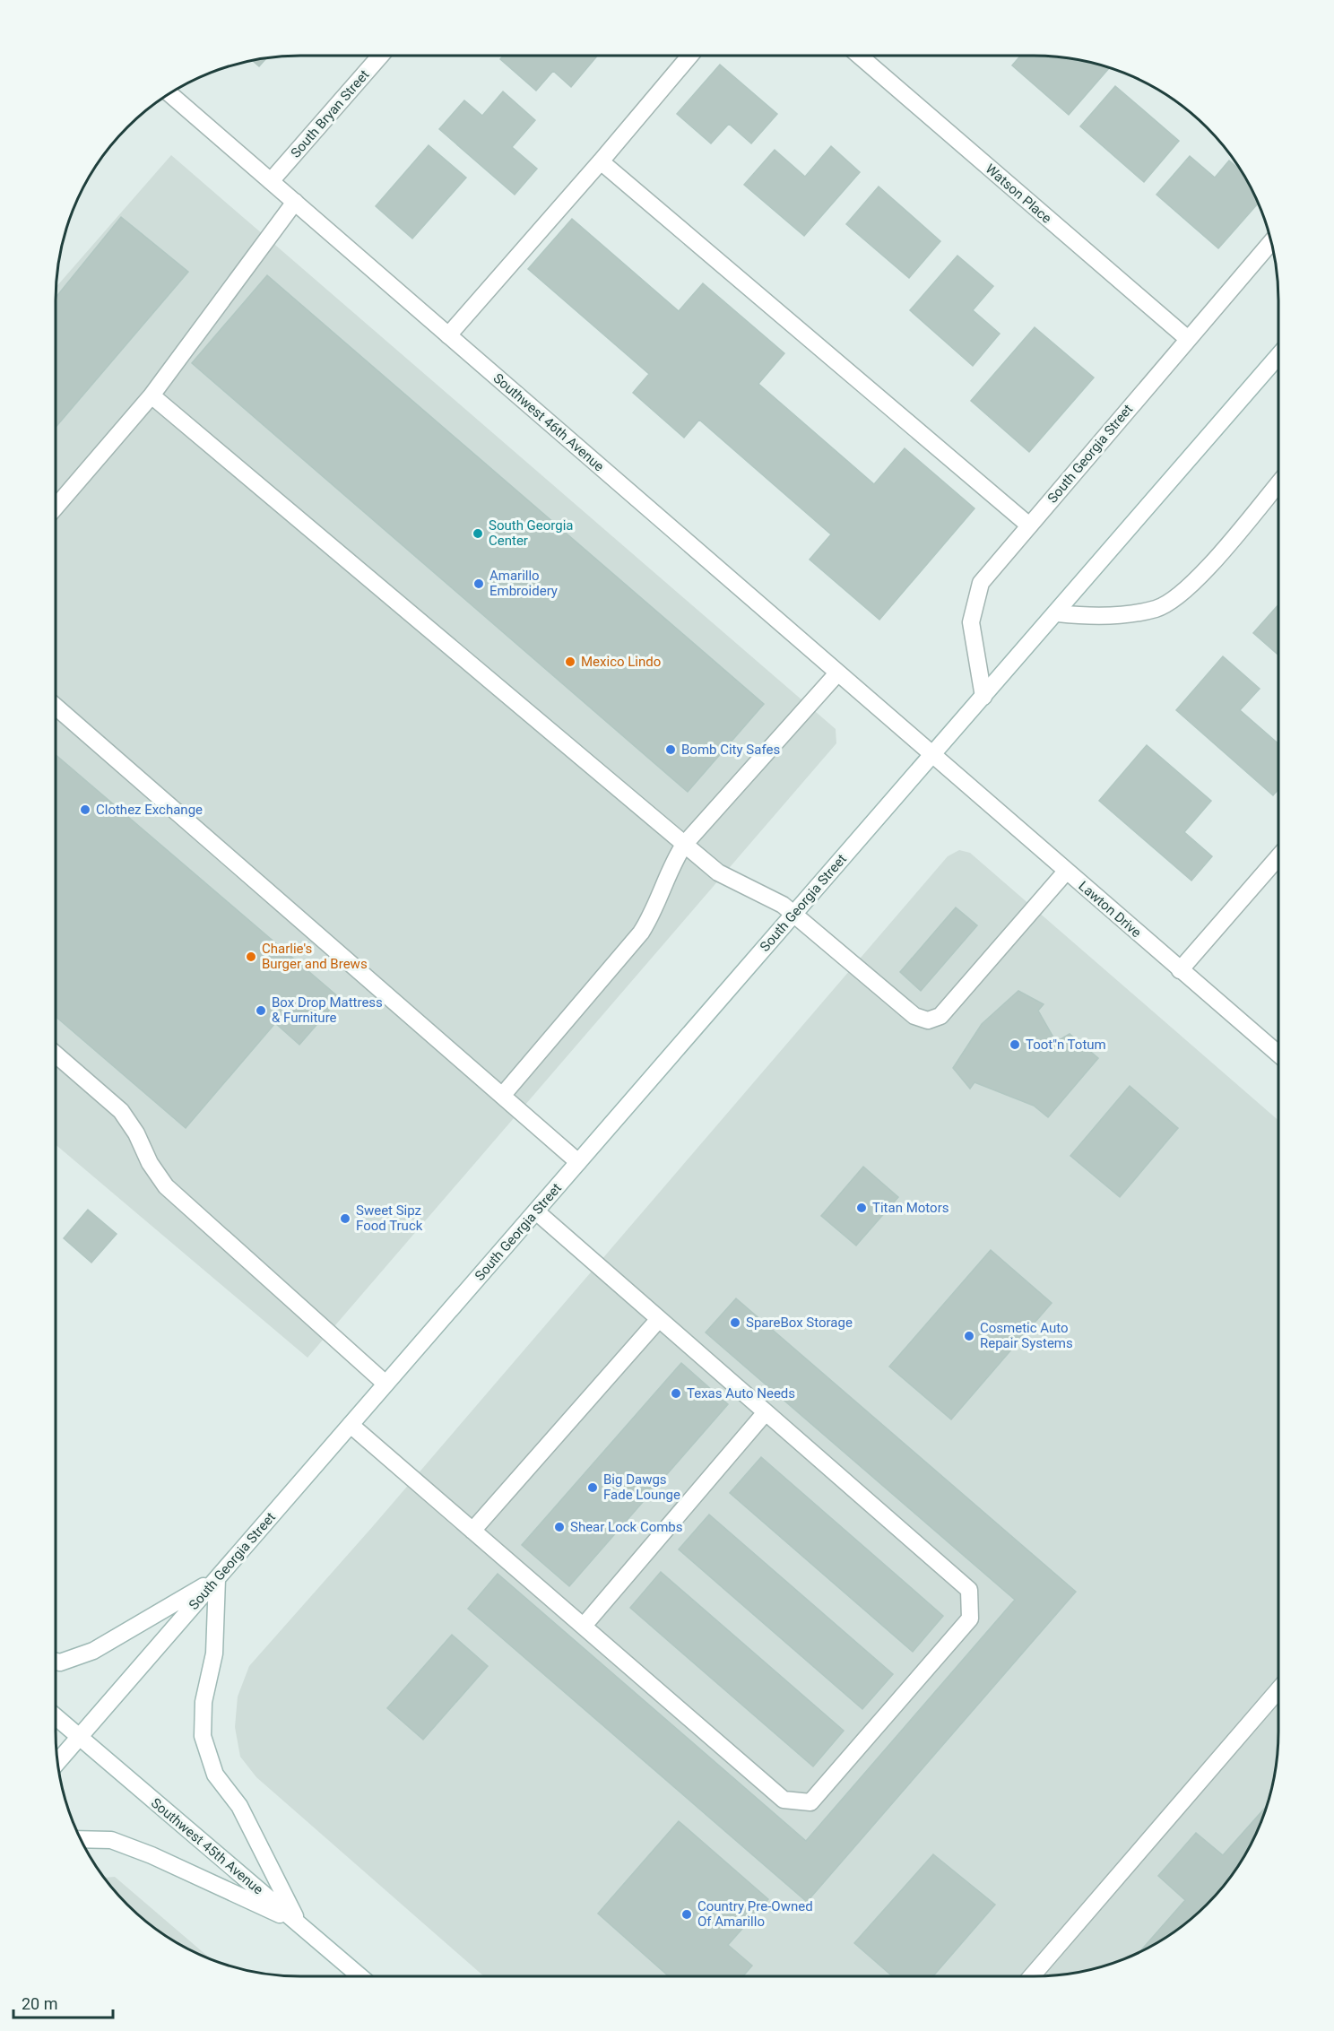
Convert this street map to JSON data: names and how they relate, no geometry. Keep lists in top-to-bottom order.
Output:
{
  "streets": {
    "main road": [
      "South Bryan Street",
      "Watson Place",
      "Southwest 46th Avenue",
      "South Georgia Street",
      "Lawton Drive",
      "Southwest 45th Avenue"
    ]
  },
  "crossings": [
    ["South Bryan Street", "Southwest 46th Avenue"],
    ["Watson Place", "South Georgia Street"],
    ["Southwest 46th Avenue", "South Georgia Street"],
    ["Southwest 46th Avenue", "Lawton Drive"],
    ["South Georgia Street", "Lawton Drive"],
    ["South Georgia Street", "Southwest 45th Avenue"]
  ],
  "places": [
    "South Georgia Center",
    "Amarillo Embroidery",
    "Mexico Lindo",
    "Bomb City Safes",
    "Clothez Exchange",
    "Charlie's Burger and Brews",
    "Box Drop Mattress & Furniture",
    "Toot\"n Totum",
    "Titan Motors",
    "Sweet Sipz Food Truck",
    "SpareBox Storage",
    "Cosmetic Auto Repair Systems",
    "Texas Auto Needs",
    "Big Dawgs Fade Lounge",
    "Shear Lock Combs",
    "Country Pre-Owned Of Amarillo"
  ],
  "scale_bar": "20 m"
}
